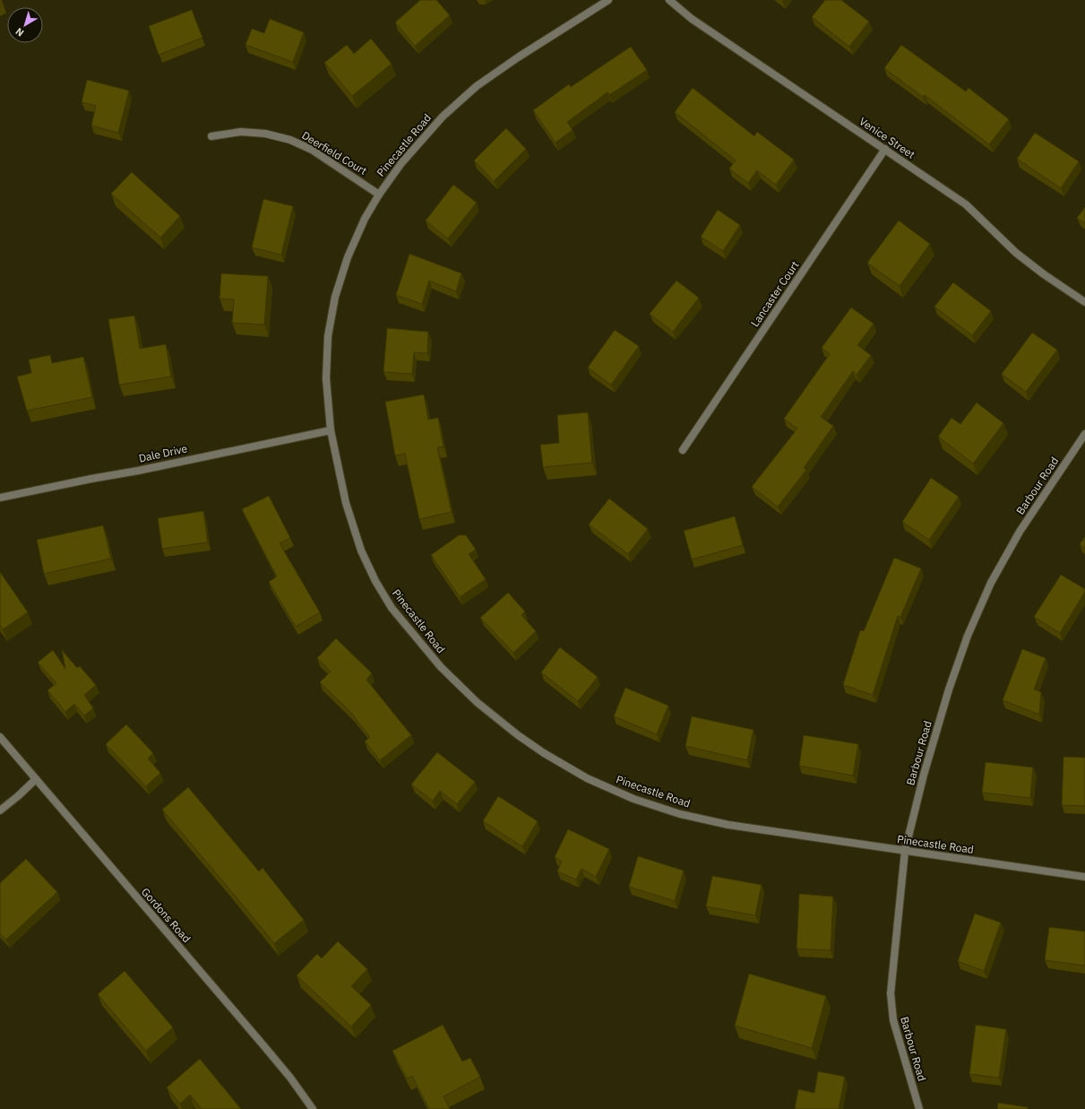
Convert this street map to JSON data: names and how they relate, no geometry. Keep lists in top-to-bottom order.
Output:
{
  "streets": {
    "street": [
      "Venice Street",
      "Pinecastle Road",
      "Deerfield Court",
      "Lancaster Court",
      "Dale Drive",
      "Barbour Road",
      "Gordons Road"
    ]
  },
  "crossings": [
    ["Venice Street", "Lancaster Court"],
    ["Pinecastle Road", "Deerfield Court"],
    ["Pinecastle Road", "Dale Drive"],
    ["Pinecastle Road", "Barbour Road"]
  ],
  "north": "bottom left"
}
